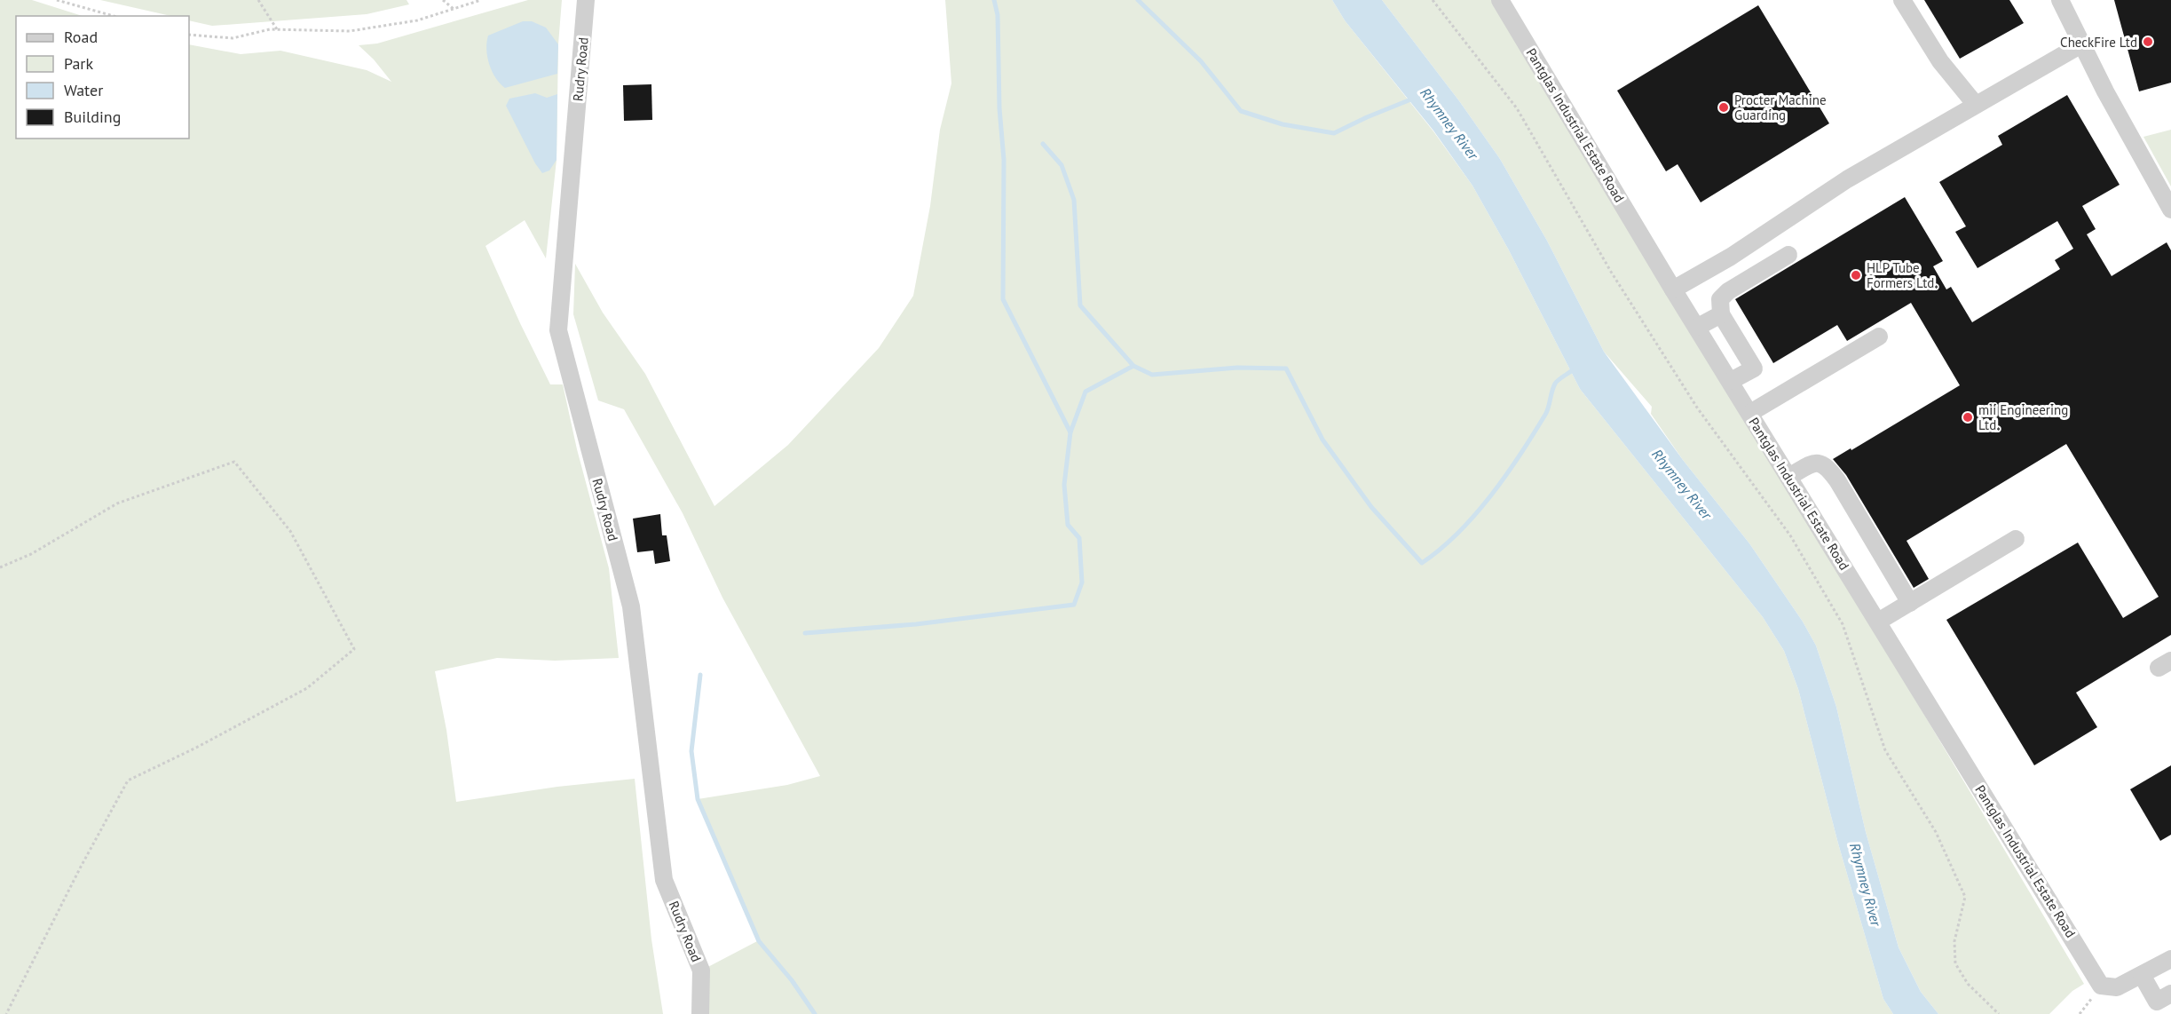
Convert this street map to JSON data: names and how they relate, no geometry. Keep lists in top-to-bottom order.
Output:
{
  "streets": {
    "street": ["Rudry Road", "Pantglas Industrial Estate Road"]
  },
  "water": ["Rhymney River"],
  "places": [
    "CheckFire Ltd",
    "Procter Machine Guarding",
    "HLP Tube Formers Ltd.",
    "mii Engineering Ltd."
  ],
  "legend": [
    "Road",
    "Park",
    "Water",
    "Building"
  ]
}
